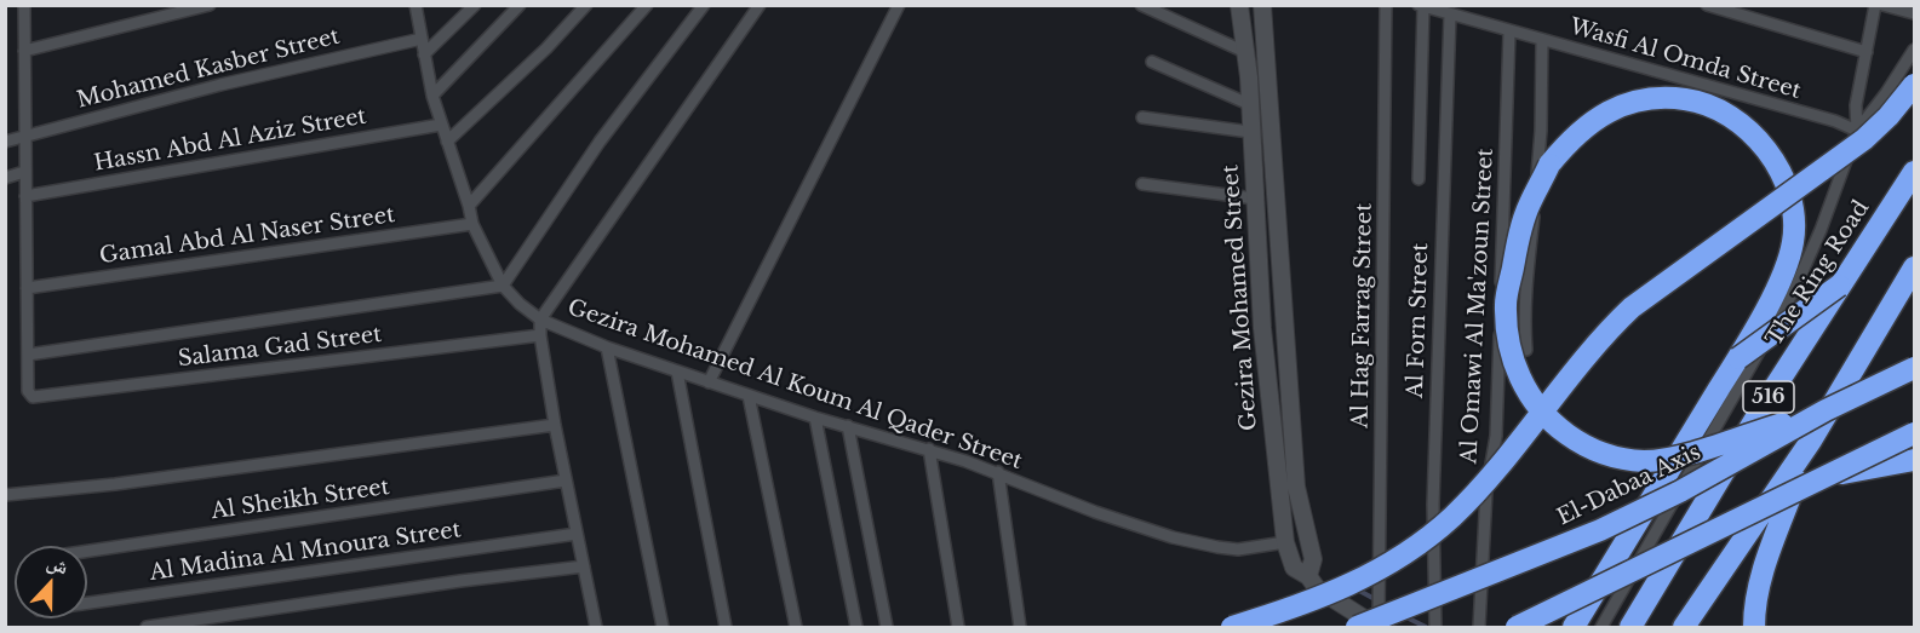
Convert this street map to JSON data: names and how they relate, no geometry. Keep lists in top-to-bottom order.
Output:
{
  "streets": {
    "highway": ["The Ring Road", "516", "El-Dabaa Axis"],
    "main road": ["Gezira Mohamed Street"],
    "street": [
      "Wasfi Al Omda Street",
      "Mohamed Kasber Street",
      "Hassn Abd Al Aziz Street",
      "Gamal Abd Al Naser Street",
      "Al Omawi Al Ma'zoun Street",
      "Al Hag Farrag Street",
      "Al Forn Street",
      "Salama Gad Street",
      "Gezira Mohamed Al Koum Al Qader Street",
      "Al Sheikh Street",
      "Al Madina Al Mnoura Street"
    ]
  },
  "crossings": [
    ["Wasfi Al Omda Street", "Al Omawi Al Ma'zoun Street"],
    ["Wasfi Al Omda Street", "Al Forn Street"],
    ["Mohamed Kasber Street", "Gezira Mohamed Al Koum Al Qader Street"],
    ["Hassn Abd Al Aziz Street", "Gezira Mohamed Al Koum Al Qader Street"],
    ["Gamal Abd Al Naser Street", "Gezira Mohamed Al Koum Al Qader Street"],
    ["Gezira Mohamed Street", "Al Hag Farrag Street"],
    ["Gezira Mohamed Street", "Gezira Mohamed Al Koum Al Qader Street"]
  ],
  "north": "top"
}
